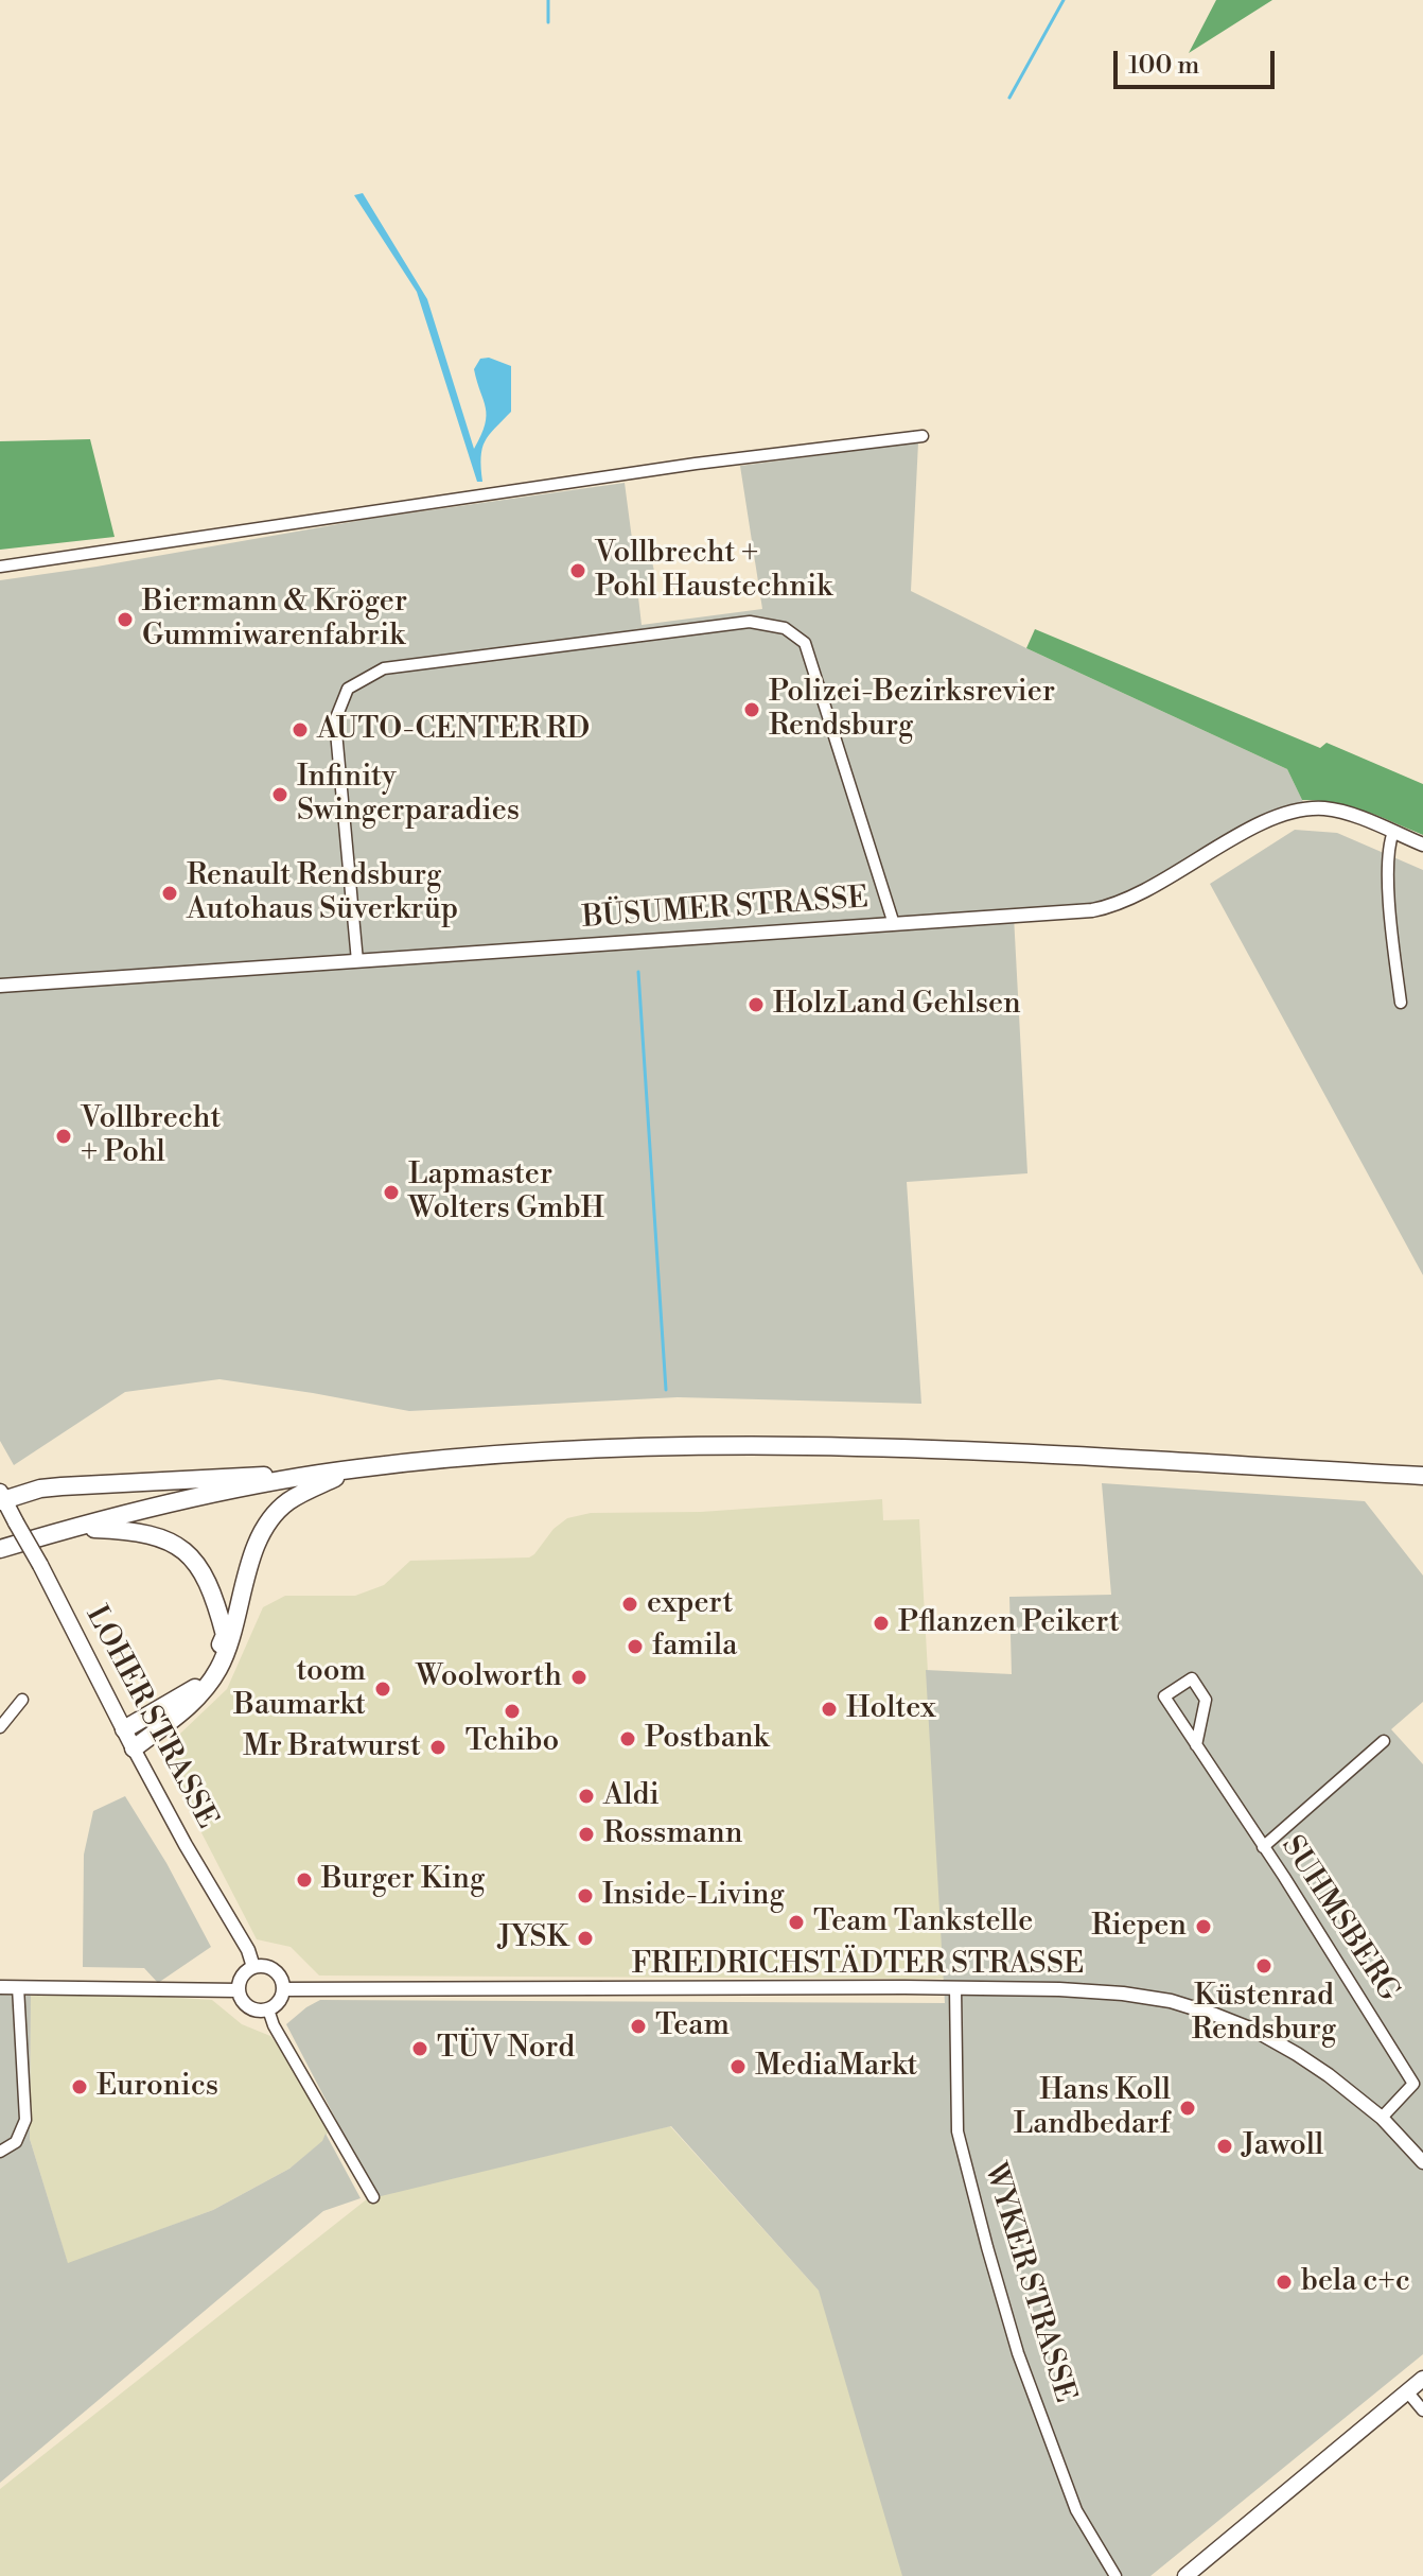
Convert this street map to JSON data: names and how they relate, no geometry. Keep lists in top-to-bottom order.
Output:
{
  "streets": {
    "main road": ["LOHER STRASSE"],
    "street": [
      "BÜSUMER STRASSE",
      "SUHMSBERG",
      "FRIEDRICHSTÄDTER STRASSE",
      "WYKER STRASSE"
    ]
  },
  "crossings": [
    ["LOHER STRASSE", "FRIEDRICHSTÄDTER STRASSE"],
    ["SUHMSBERG", "FRIEDRICHSTÄDTER STRASSE"],
    ["FRIEDRICHSTÄDTER STRASSE", "WYKER STRASSE"]
  ],
  "places": [
    "Vollbrecht + Pohl Haustechnik",
    "Biermann & Kröger Gummiwarenfabrik",
    "Polizei-Bezirksrevier Rendsburg",
    "AUTO-CENTER RD",
    "Infinity Swingerparadies",
    "Renault Rendsburg Autohaus Süverkrüp",
    "HolzLand Gehlsen",
    "Vollbrecht + Pohl",
    "Lapmaster Wolters GmbH",
    "expert",
    "Pflanzen Peikert",
    "famila",
    "Woolworth",
    "toom Baumarkt",
    "Holtex",
    "Tchibo",
    "Postbank",
    "Mr Bratwurst",
    "Aldi",
    "Rossmann",
    "Burger King",
    "Inside-Living",
    "Team Tankstelle",
    "Riepen",
    "JYSK",
    "Küstenrad Rendsburg",
    "Team",
    "TÜV Nord",
    "MediaMarkt",
    "Euronics",
    "Hans Koll Landbedarf",
    "Jawoll",
    "bela c+c"
  ],
  "scale_bar": "100 m"
}
